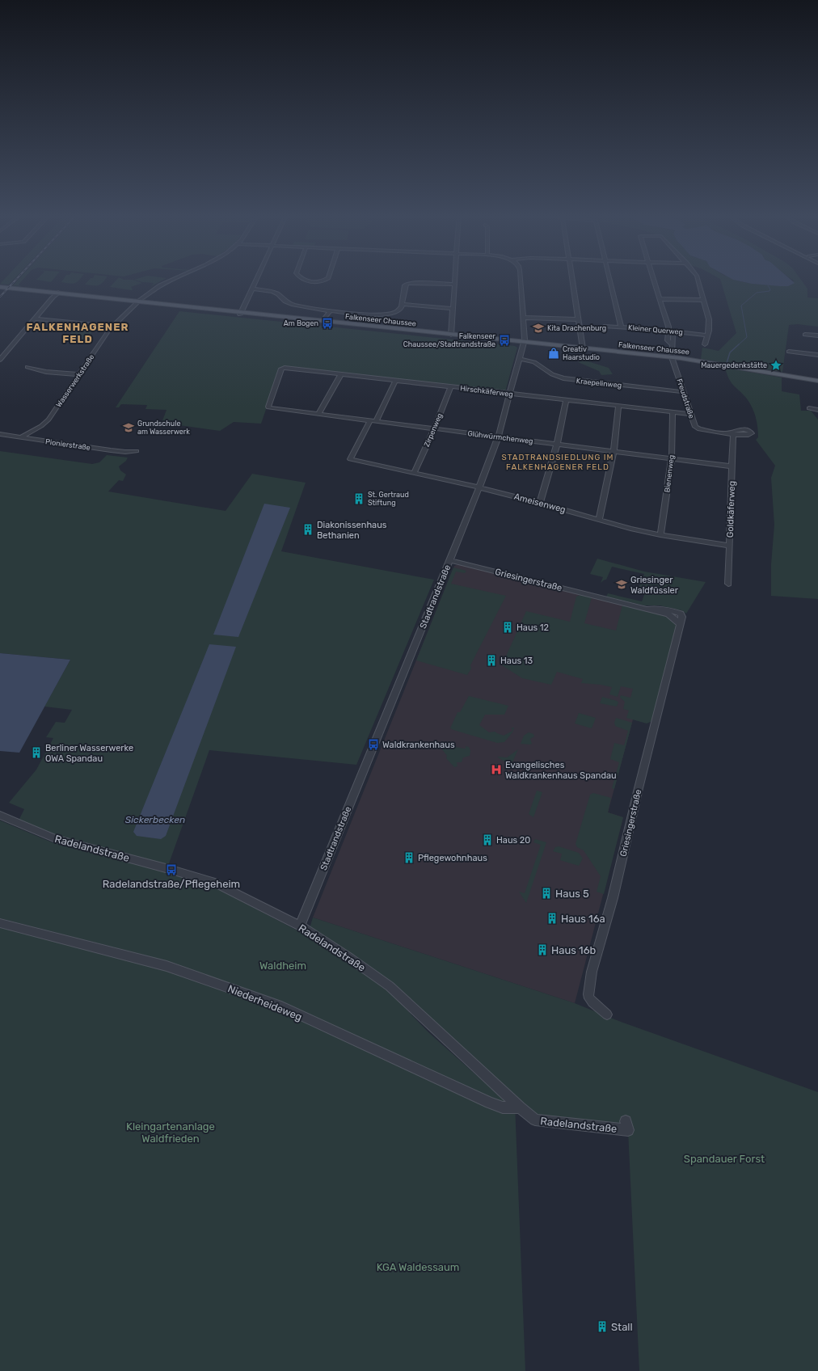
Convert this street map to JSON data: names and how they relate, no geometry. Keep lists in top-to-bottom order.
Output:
{
  "streets": {
    "main road": ["Falkenseer Chaussee"],
    "street": [
      "Kleiner Querweg",
      "Wasserwerkstraße",
      "Kraepelinweg",
      "Hirschkäferweg",
      "Freudstraße",
      "Zirpenweg",
      "Glühwürmchenweg",
      "Pionierstraße",
      "Bienenweg",
      "Ameisenweg",
      "Goldkäferweg",
      "Griesingerstraße",
      "Stadtrandstraße",
      "Radelandstraße",
      "Niederheideweg"
    ]
  },
  "crossings": [
    ["Falkenseer Chaussee", "Wasserwerkstraße"],
    ["Falkenseer Chaussee", "Freudstraße"],
    ["Falkenseer Chaussee", "Stadtrandstraße"],
    ["Kleiner Querweg", "Freudstraße"],
    ["Wasserwerkstraße", "Pionierstraße"],
    ["Kraepelinweg", "Freudstraße"],
    ["Kraepelinweg", "Stadtrandstraße"],
    ["Hirschkäferweg", "Freudstraße"],
    ["Hirschkäferweg", "Zirpenweg"],
    ["Hirschkäferweg", "Glühwürmchenweg"],
    ["Hirschkäferweg", "Bienenweg"],
    ["Hirschkäferweg", "Stadtrandstraße"],
    ["Freudstraße", "Goldkäferweg"],
    ["Zirpenweg", "Glühwürmchenweg"],
    ["Zirpenweg", "Ameisenweg"],
    ["Glühwürmchenweg", "Bienenweg"],
    ["Glühwürmchenweg", "Ameisenweg"],
    ["Glühwürmchenweg", "Goldkäferweg"],
    ["Glühwürmchenweg", "Stadtrandstraße"],
    ["Bienenweg", "Ameisenweg"],
    ["Ameisenweg", "Goldkäferweg"],
    ["Ameisenweg", "Stadtrandstraße"],
    ["Griesingerstraße", "Stadtrandstraße"],
    ["Stadtrandstraße", "Radelandstraße"],
    ["Radelandstraße", "Niederheideweg"]
  ],
  "districts": ["FALKENHAGENER FELD", "STADTRANDSIEDLUNG IM FALKENHAGENER FELD"],
  "water": ["Sickerbecken"],
  "parks": [
    "Waldheim",
    "Kleingartenanlage Waldfrieden",
    "Spandauer Forst",
    "KGA Waldessaum"
  ],
  "places": {
    "bus stop": [
      "Am Bogen",
      "Falkenseer Chaussee/Stadtrandstraße",
      "Waldkrankenhaus",
      "Radelandstraße/Pflegeheim"
    ],
    "school or university": ["Kita Drachenburg", "Grundschule am Wasserwerk", "Griesinger Waldfüssler"],
    "shop": ["Creativ Haarstudio"],
    "place": ["Mauergedenkstätte"],
    "building": [
      "St. Gertraud Stiftung",
      "Diakonissenhaus Bethanien",
      "Haus 12",
      "Haus 13",
      "Berliner Wasserwerke OWA Spandau",
      "Haus 20",
      "Pflegewohnhaus",
      "Haus 5",
      "Haus 16a",
      "Haus 16b",
      "Stall"
    ],
    "hospital": ["Evangelisches Waldkrankenhaus Spandau"]
  }
}
